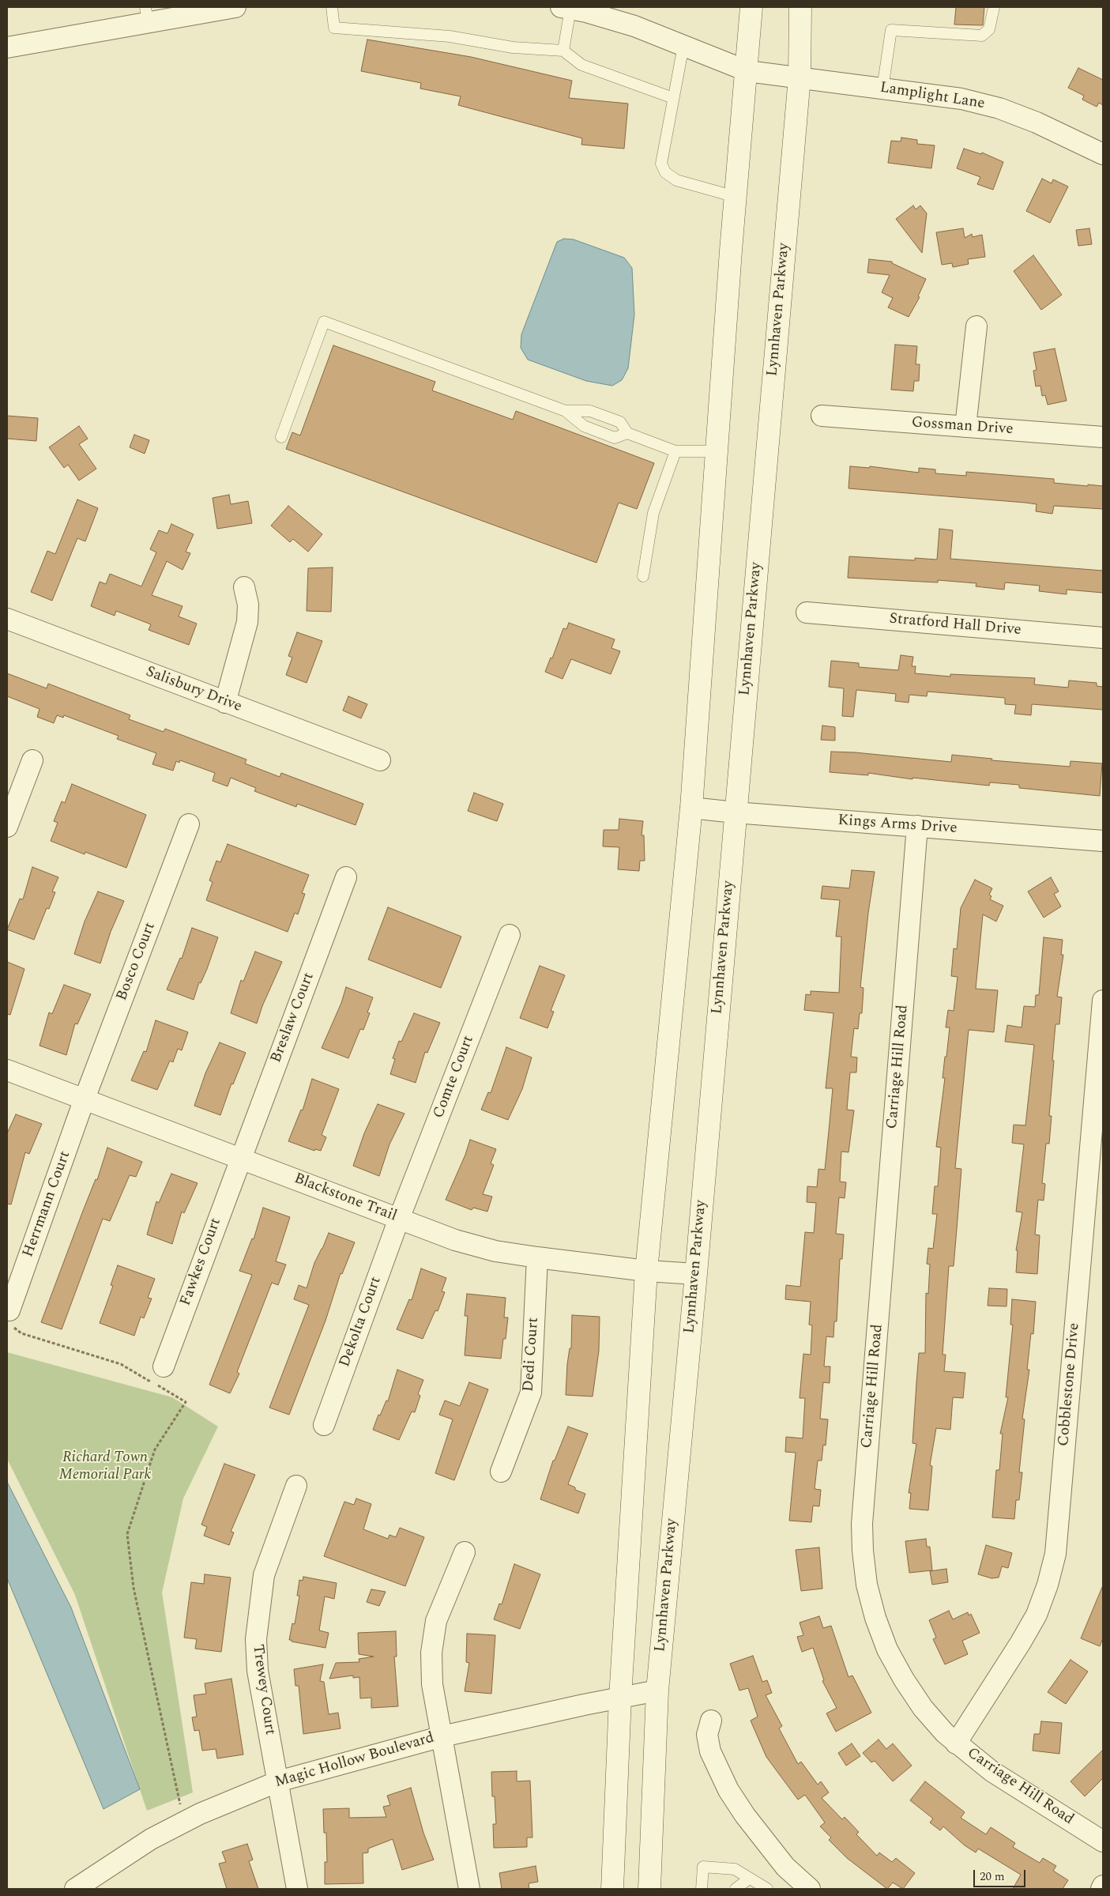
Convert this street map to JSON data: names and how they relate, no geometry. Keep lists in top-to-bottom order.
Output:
{
  "streets": {
    "main road": ["Lynnhaven Parkway"],
    "street": [
      "Lamplight Lane",
      "Gossman Drive",
      "Stratford Hall Drive",
      "Salisbury Drive",
      "Kings Arms Drive",
      "Bosco Court",
      "Breslaw Court",
      "Carriage Hill Road",
      "Comte Court",
      "Blackstone Trail",
      "Herrmann Court",
      "Fawkes Court",
      "Dekolta Court",
      "Dedi Court",
      "Cobblestone Drive",
      "Trewey Court",
      "Magic Hollow Boulevard"
    ]
  },
  "crossings": [
    ["Lamplight Lane", "Lynnhaven Parkway"],
    ["Lynnhaven Parkway", "Kings Arms Drive"],
    ["Lynnhaven Parkway", "Blackstone Trail"],
    ["Lynnhaven Parkway", "Magic Hollow Boulevard"],
    ["Kings Arms Drive", "Carriage Hill Road"],
    ["Bosco Court", "Blackstone Trail"],
    ["Bosco Court", "Herrmann Court"],
    ["Breslaw Court", "Blackstone Trail"],
    ["Breslaw Court", "Fawkes Court"],
    ["Carriage Hill Road", "Cobblestone Drive"],
    ["Comte Court", "Blackstone Trail"],
    ["Comte Court", "Dekolta Court"],
    ["Blackstone Trail", "Herrmann Court"],
    ["Blackstone Trail", "Fawkes Court"],
    ["Blackstone Trail", "Dekolta Court"],
    ["Blackstone Trail", "Dedi Court"],
    ["Trewey Court", "Magic Hollow Boulevard"]
  ],
  "parks": ["Richard Town Memorial Park"],
  "scale_bar": "20 m"
}
